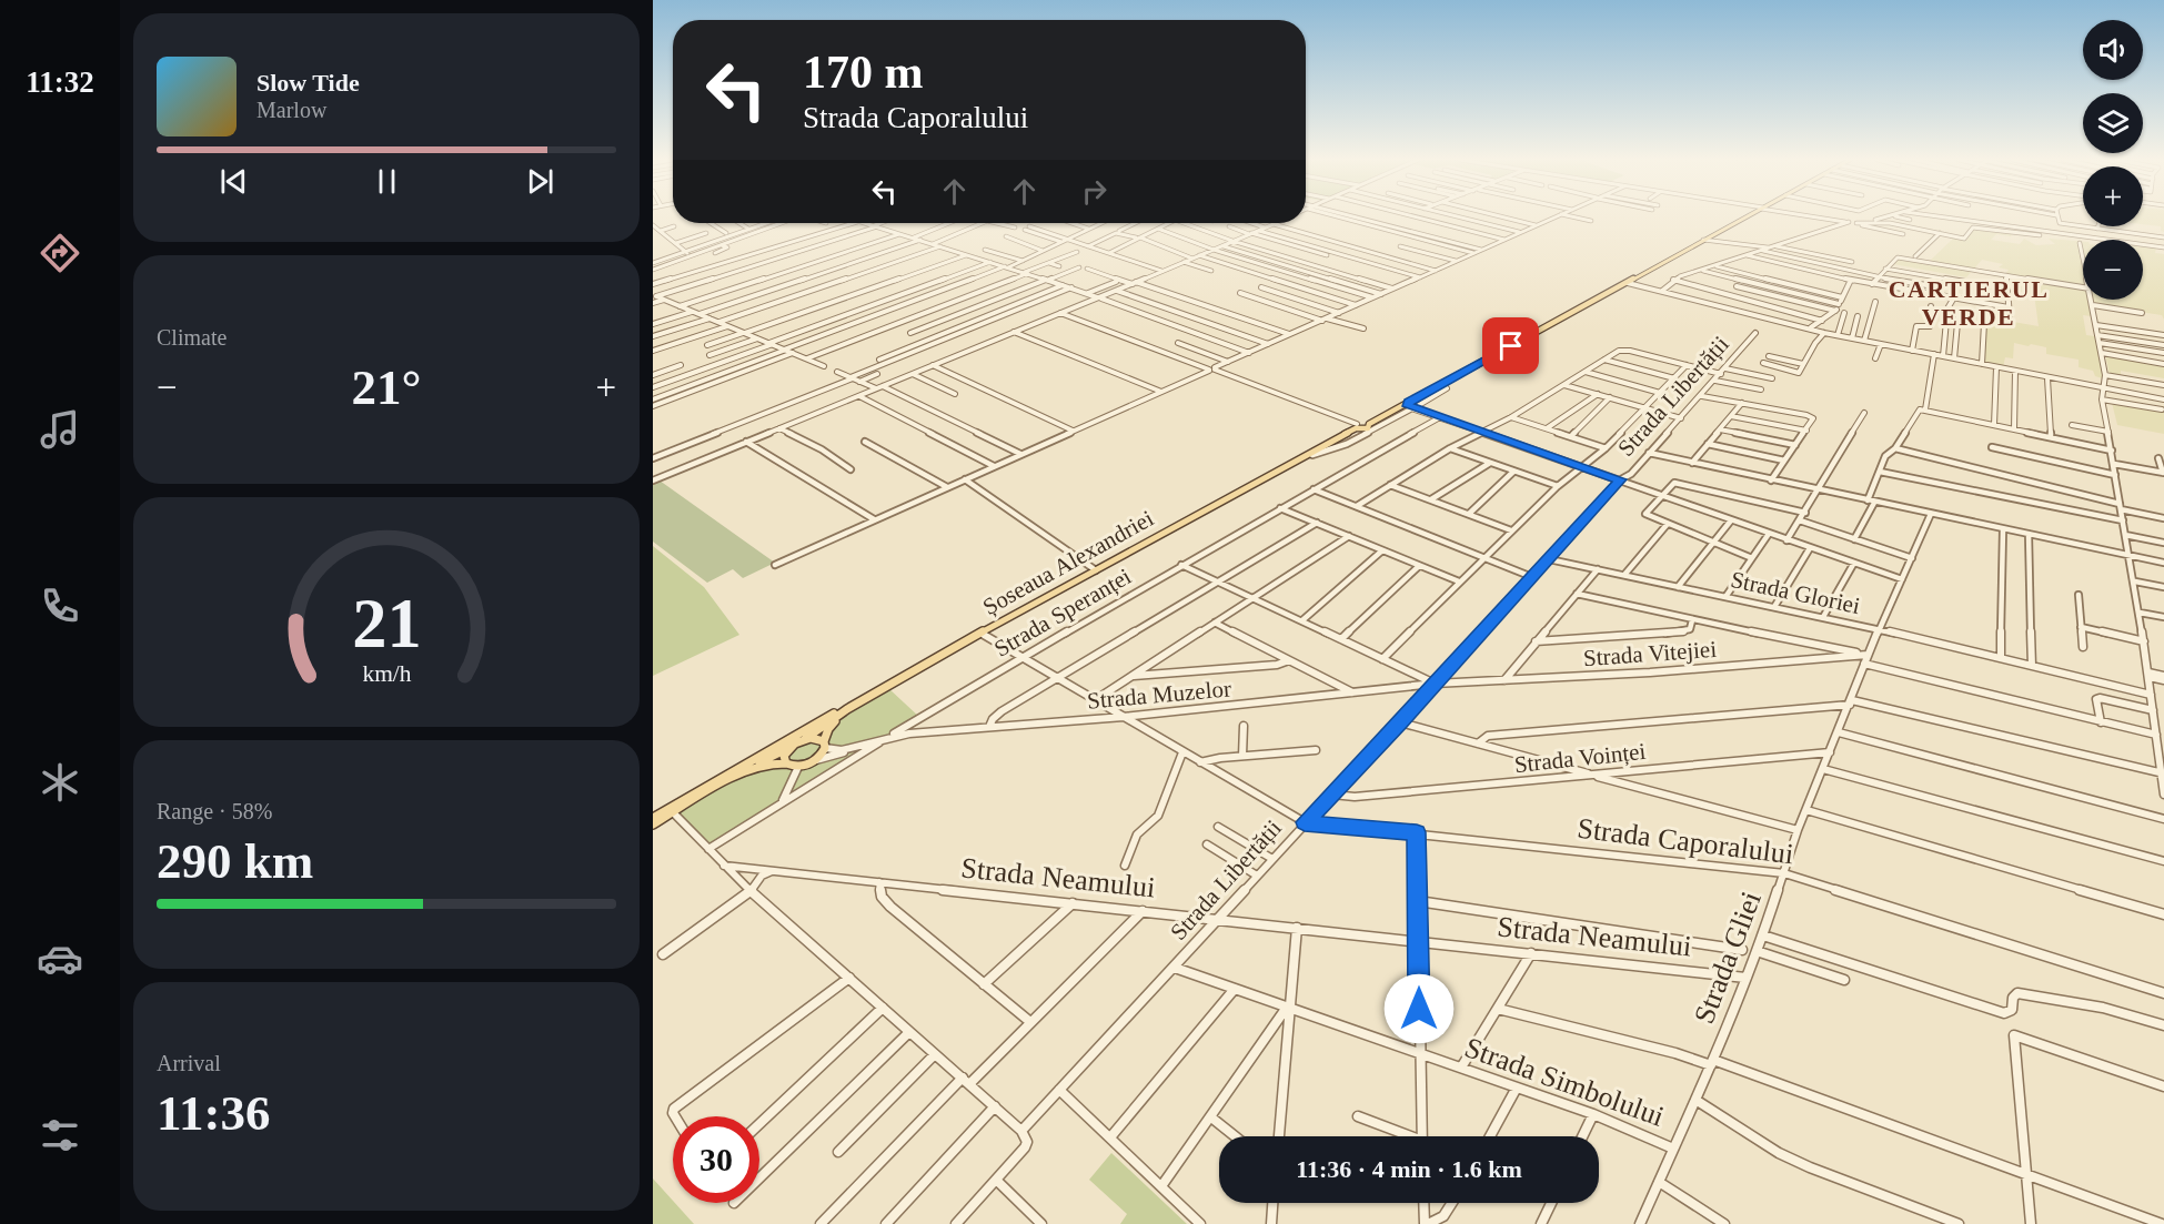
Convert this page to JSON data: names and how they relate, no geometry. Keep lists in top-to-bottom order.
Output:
{
  "streets": {
    "main road": ["Șoseaua Alexandriei"],
    "street": [
      "Strada Libertății",
      "Strada Gloriei",
      "Strada Speranței",
      "Strada Vitejiei",
      "Strada Muzelor",
      "Strada Voinței",
      "Strada Caporalului",
      "Strada Neamului",
      "Strada Gliei",
      "Strada Simbolului"
    ]
  },
  "crossings": [
    ["Strada Libertății", "Strada Gloriei"],
    ["Strada Libertății", "Strada Vitejiei"],
    ["Strada Libertății", "Strada Muzelor"],
    ["Strada Libertății", "Strada Voinței"],
    ["Strada Libertății", "Strada Caporalului"],
    ["Strada Libertății", "Strada Neamului"],
    ["Strada Libertății", "Strada Simbolului"],
    ["Strada Gloriei", "Strada Gliei"],
    ["Strada Speranței", "Strada Muzelor"],
    ["Strada Vitejiei", "Strada Muzelor"],
    ["Strada Vitejiei", "Strada Gliei"],
    ["Strada Voinței", "Strada Gliei"],
    ["Strada Caporalului", "Strada Gliei"],
    ["Strada Neamului", "Strada Gliei"],
    ["Strada Gliei", "Strada Simbolului"]
  ],
  "districts": ["CARTIERUL VERDE"],
  "page": {
    "tabs": "11:32",
    "map_buttons": ["+", "−"],
    "turn": ["170 m", "Strada Caporalului"],
    "song": ["Slow Tide", "Marlow"],
    "tile": [
      "Climate",
      ["Range · 58%", "290 km"],
      ["Arrival", "11:36"]
    ],
    "heat": ["−", "21°", "+"],
    "limit": "30",
    "trip": "11:36 · 4 min · 1.6 km",
    "gauge": ["21", "km/h"]
  }
}
